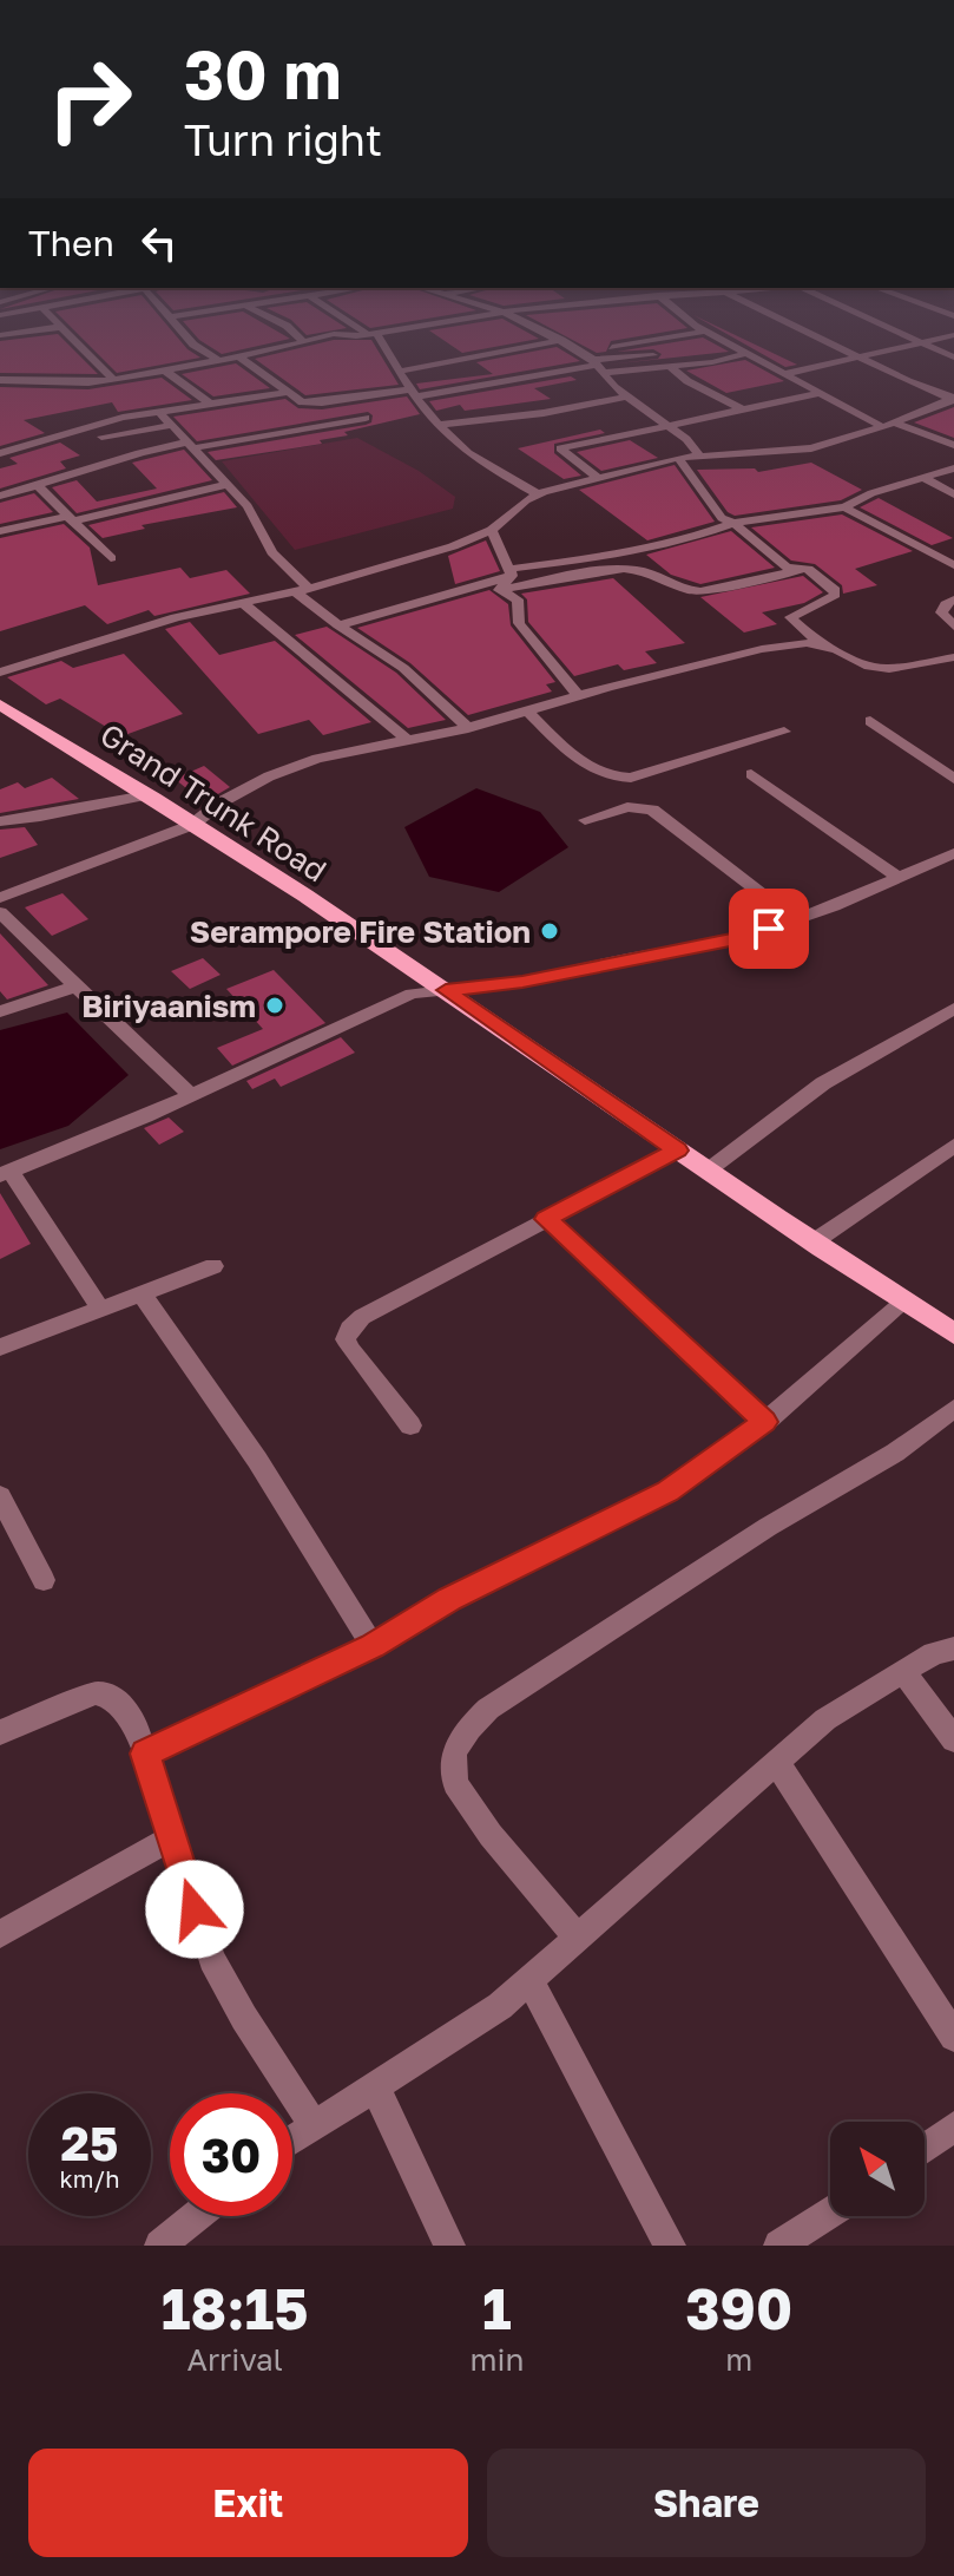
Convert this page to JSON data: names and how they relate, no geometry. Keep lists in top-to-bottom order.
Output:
{
  "streets": {
    "main road": ["Grand Trunk Road"]
  },
  "places": ["Serampore Fire Station", "Biriyaanism"],
  "north": "top left",
  "page": {
    "turn": ["30 m", "Turn right"],
    "then": "Then",
    "speed": "25 km/h",
    "limit": "30",
    "eta": [
      "18:15",
      "Arrival",
      "1",
      "min",
      "390",
      "m"
    ],
    "buttons": ["Exit", "Share"]
  }
}
